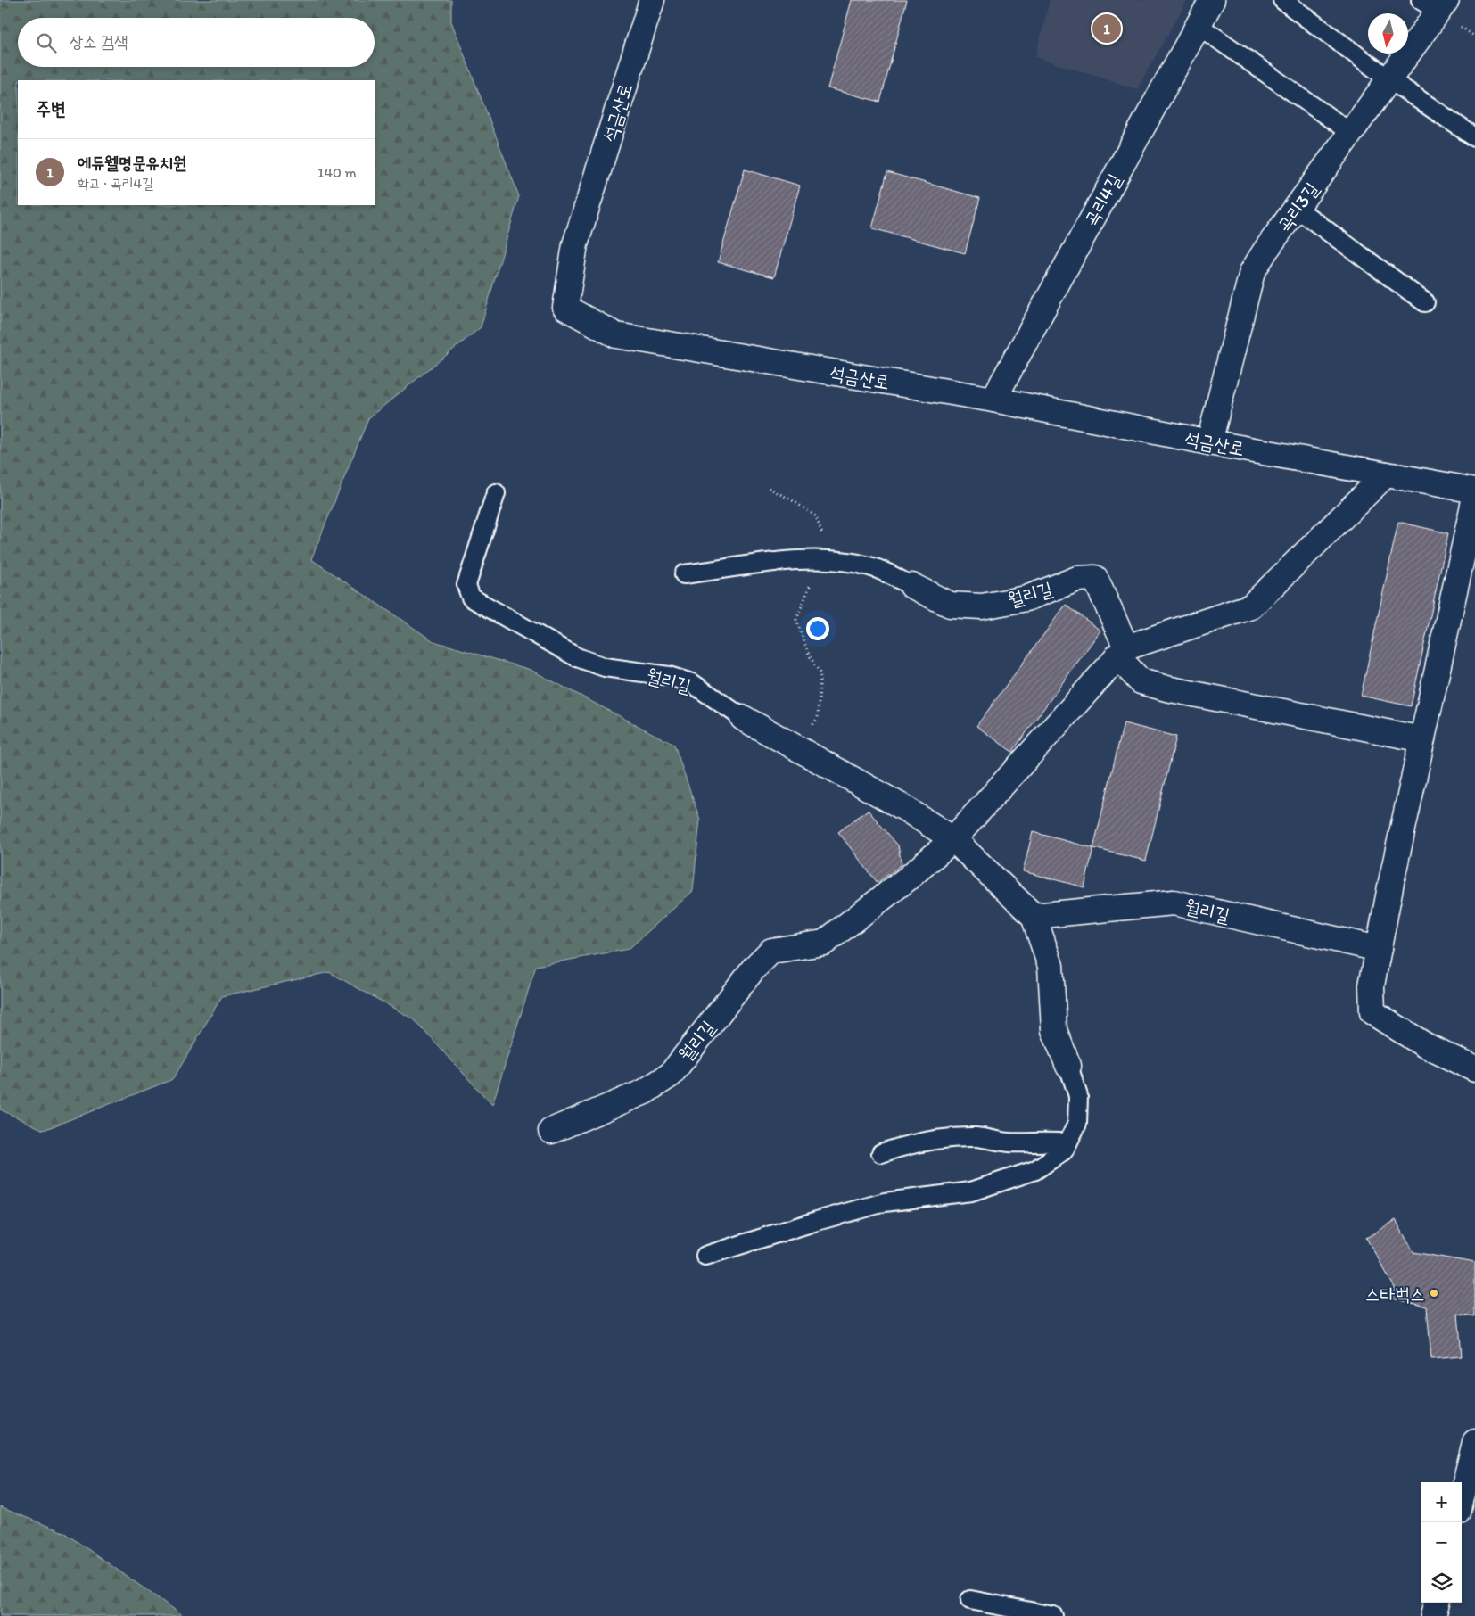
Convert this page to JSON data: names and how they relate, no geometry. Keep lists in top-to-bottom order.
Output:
{
  "streets": {
    "street": [
      "석금산로",
      "곡리4길",
      "곡리3길",
      "월리길"
    ]
  },
  "crossings": [
    ["석금산로", "곡리4길"],
    ["석금산로", "곡리3길"],
    ["석금산로", "월리길"]
  ],
  "places": ["스타벅스"],
  "north": "bottom",
  "page": {
    "pins": "1",
    "search": "장소 검색",
    "heading": "주변",
    "list": [
      {
        "mark": "1",
        "name": "에듀웰명문유치원",
        "note": "학교 · 곡리4길",
        "value": "140 m"
      }
    ],
    "map_buttons": ["+", "−"]
  }
}
